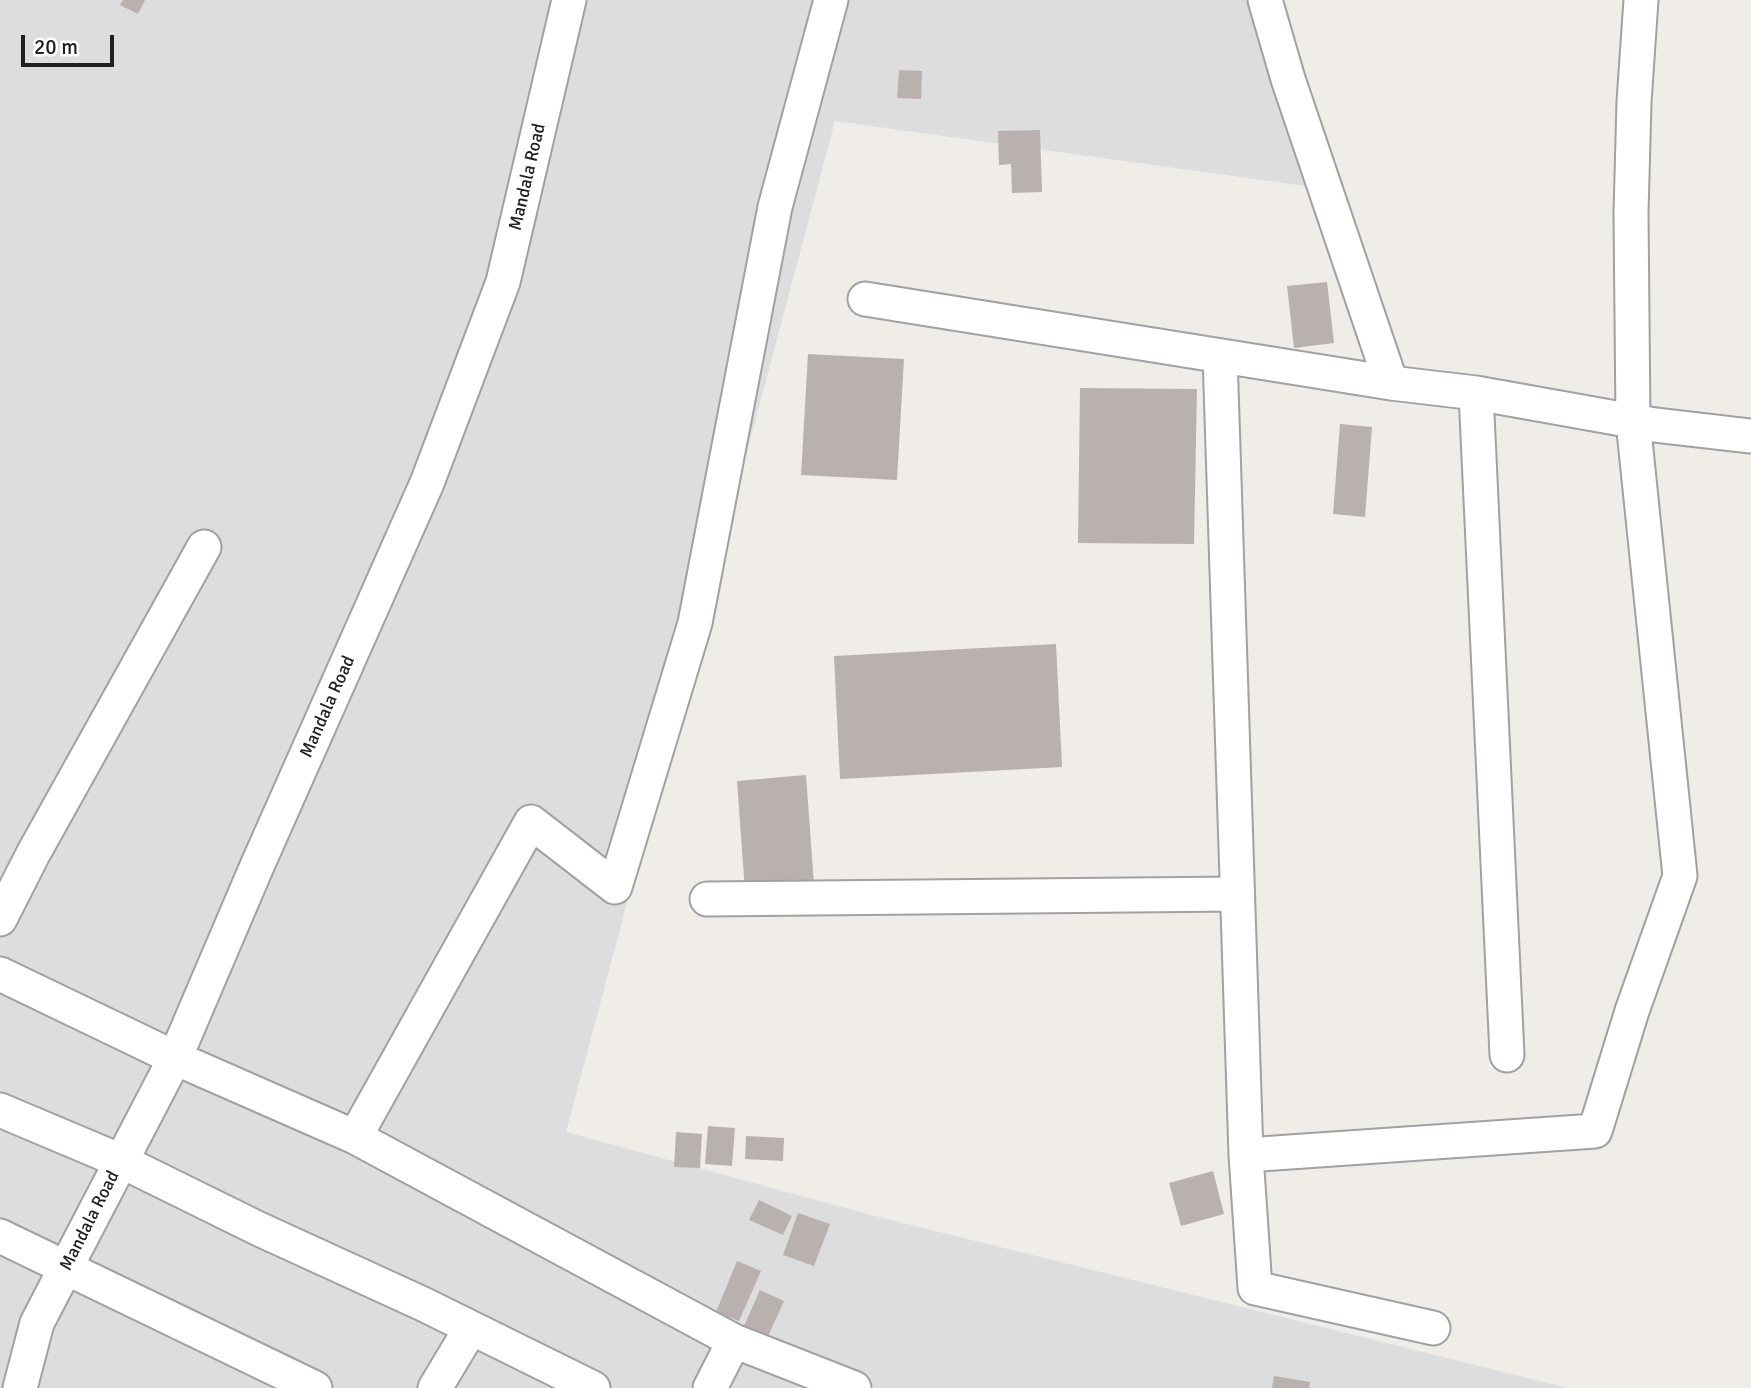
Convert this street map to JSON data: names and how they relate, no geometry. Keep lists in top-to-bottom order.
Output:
{
  "streets": {
    "street": ["Mandala Road"]
  },
  "scale_bar": "20 m"
}
